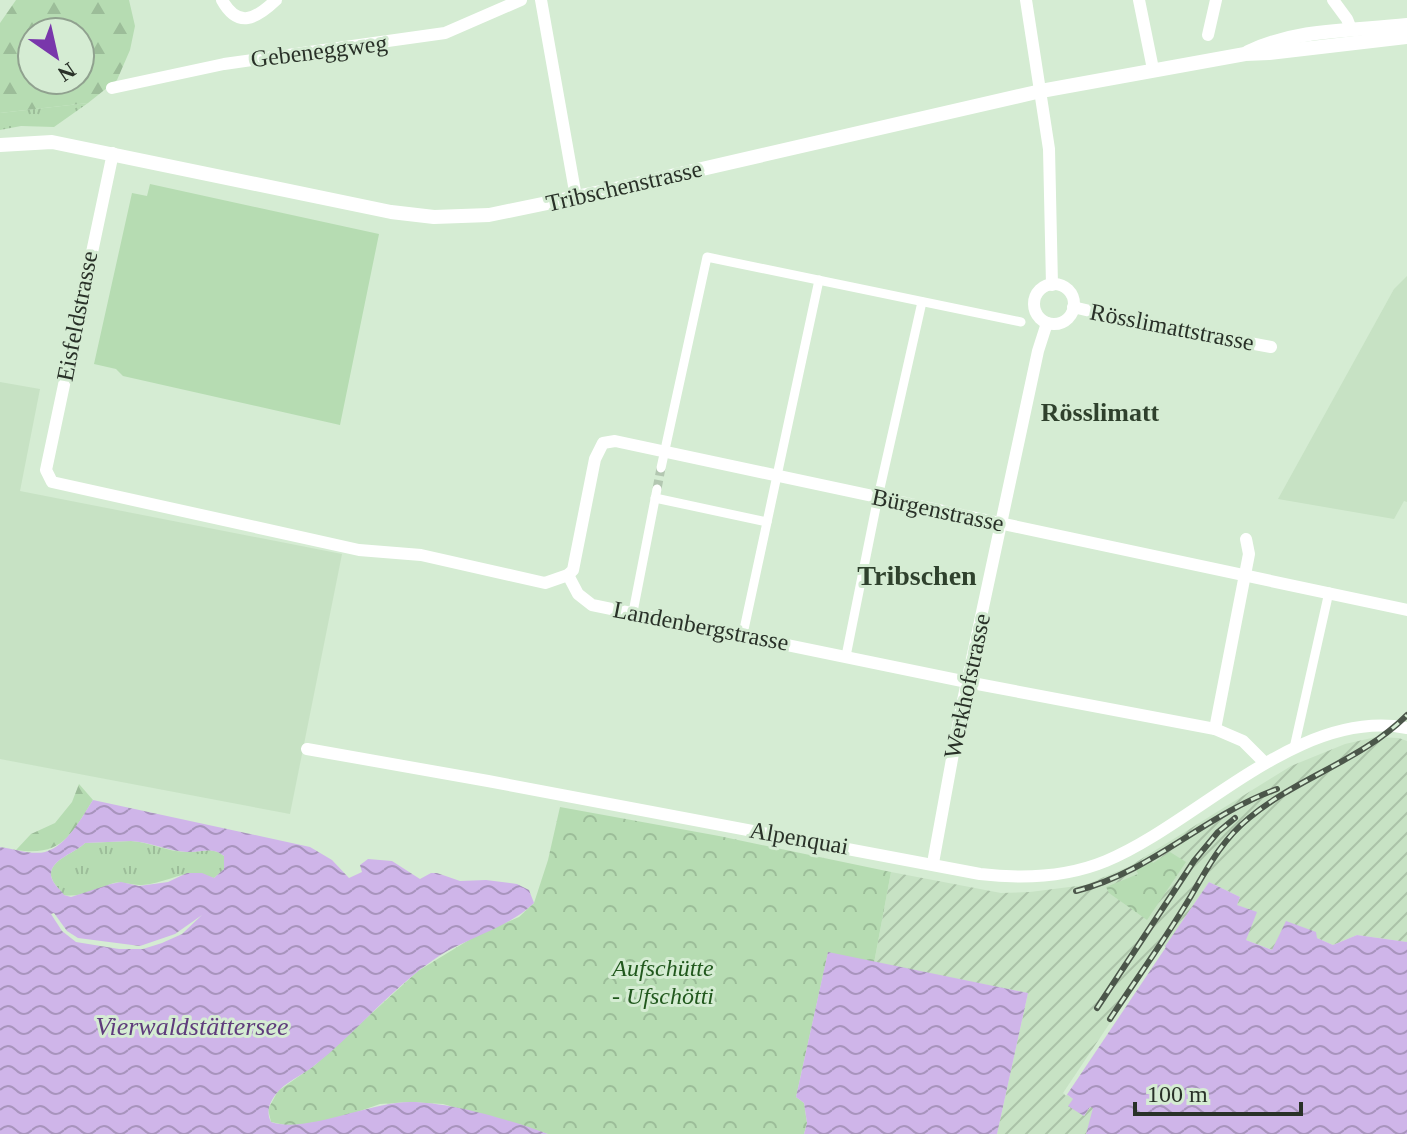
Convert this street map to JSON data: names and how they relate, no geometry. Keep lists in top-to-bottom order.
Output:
{
  "streets": {
    "street": [
      "Gebeneggweg",
      "Tribschenstrasse",
      "Eisfeldstrasse",
      "Rösslimattstrasse",
      "Bürgenstrasse",
      "Landenbergstrasse",
      "Werkhofstrasse",
      "Alpenquai"
    ]
  },
  "crossings": [
    ["Tribschenstrasse", "Eisfeldstrasse"],
    ["Tribschenstrasse", "Werkhofstrasse"],
    ["Eisfeldstrasse", "Bürgenstrasse"],
    ["Eisfeldstrasse", "Landenbergstrasse"],
    ["Rösslimattstrasse", "Werkhofstrasse"],
    ["Bürgenstrasse", "Landenbergstrasse"],
    ["Bürgenstrasse", "Werkhofstrasse"],
    ["Landenbergstrasse", "Werkhofstrasse"],
    ["Landenbergstrasse", "Alpenquai"],
    ["Werkhofstrasse", "Alpenquai"]
  ],
  "districts": ["Rösslimatt", "Tribschen"],
  "water": ["Vierwaldstättersee"],
  "parks": ["Aufschütte - Ufschötti"],
  "scale_bar": "100 m",
  "north": "bottom right"
}
